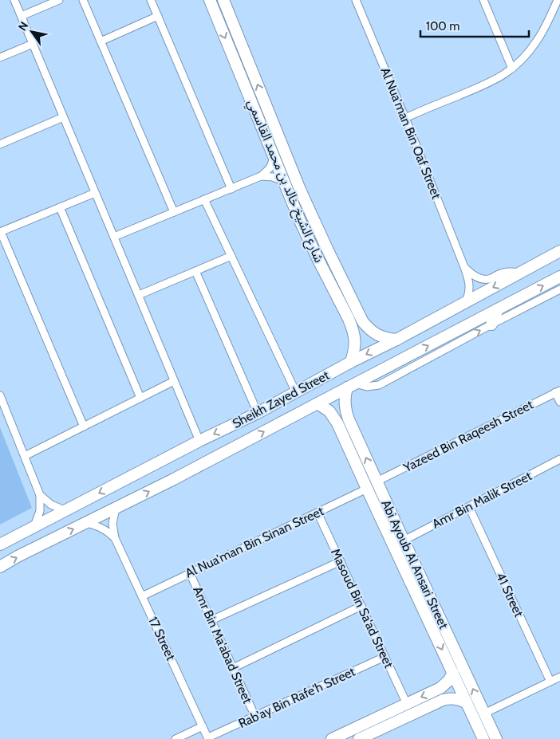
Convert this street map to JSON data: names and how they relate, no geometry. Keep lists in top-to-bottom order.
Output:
{
  "streets": {
    "street": [
      "Al Nua'man Bin Oaf Street",
      "شارع الشيخ خالد بن محمد القاسمي",
      "Sheikh Zayed Street",
      "Yazeed Bin Raqeesh Street",
      "Amr Bin Malik Street",
      "Al Nua'man Bin Sinan Street",
      "Abi Ayoub Al Ansari Street",
      "41 Street",
      "Masoud Bin Sa'ad Street",
      "17 Street",
      "Amr Bin Ma'abad Street",
      "Rab'ay Bin Rafe'h Street"
    ]
  },
  "crossings": [
    ["Al Nua'man Bin Oaf Street", "Sheikh Zayed Street"],
    ["شارع الشيخ خالد بن محمد القاسمي", "Sheikh Zayed Street"],
    ["Sheikh Zayed Street", "Abi Ayoub Al Ansari Street"],
    ["Sheikh Zayed Street", "17 Street"],
    ["Yazeed Bin Raqeesh Street", "Abi Ayoub Al Ansari Street"],
    ["Amr Bin Malik Street", "Abi Ayoub Al Ansari Street"],
    ["Amr Bin Malik Street", "41 Street"],
    ["Al Nua'man Bin Sinan Street", "Abi Ayoub Al Ansari Street"],
    ["Al Nua'man Bin Sinan Street", "Masoud Bin Sa'ad Street"],
    ["Al Nua'man Bin Sinan Street", "17 Street"],
    ["Al Nua'man Bin Sinan Street", "Amr Bin Ma'abad Street"],
    ["Masoud Bin Sa'ad Street", "Rab'ay Bin Rafe'h Street"],
    ["17 Street", "Rab'ay Bin Rafe'h Street"],
    ["Amr Bin Ma'abad Street", "Rab'ay Bin Rafe'h Street"]
  ],
  "scale_bar": "100 m",
  "north": "top left"
}
